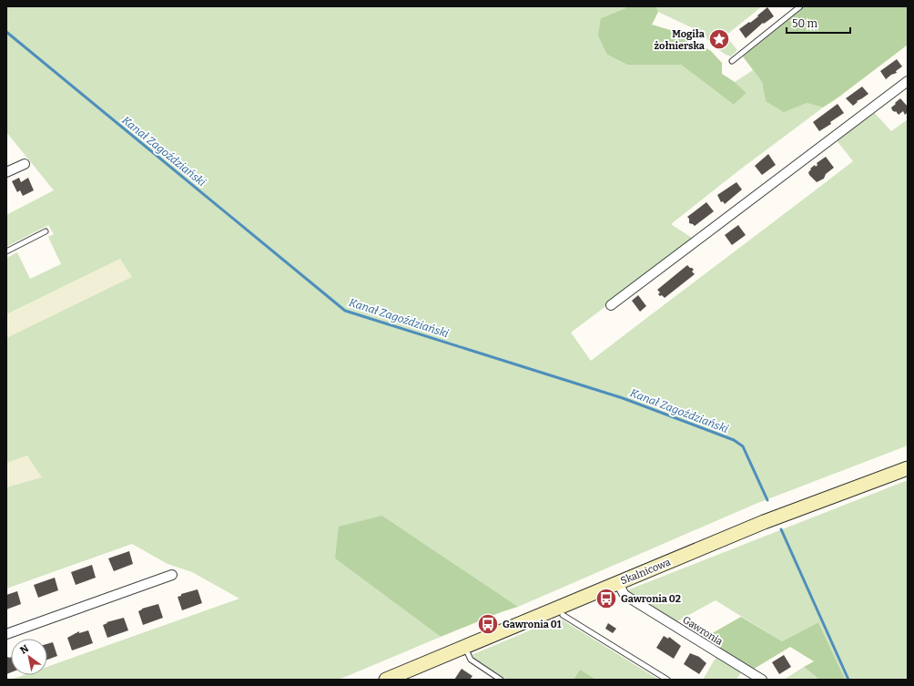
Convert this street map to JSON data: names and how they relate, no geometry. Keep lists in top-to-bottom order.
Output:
{
  "streets": {
    "street": ["Skalnicowa", "Gawronia"]
  },
  "crossings": [
    ["Skalnicowa", "Gawronia"]
  ],
  "water": ["Kanał Zagoździański"],
  "places": {
    "place": ["Mogiła żołnierska"],
    "bus stop": ["Gawronia 02", "Gawronia 01"]
  },
  "scale_bar": "50 m",
  "north": "top left"
}
